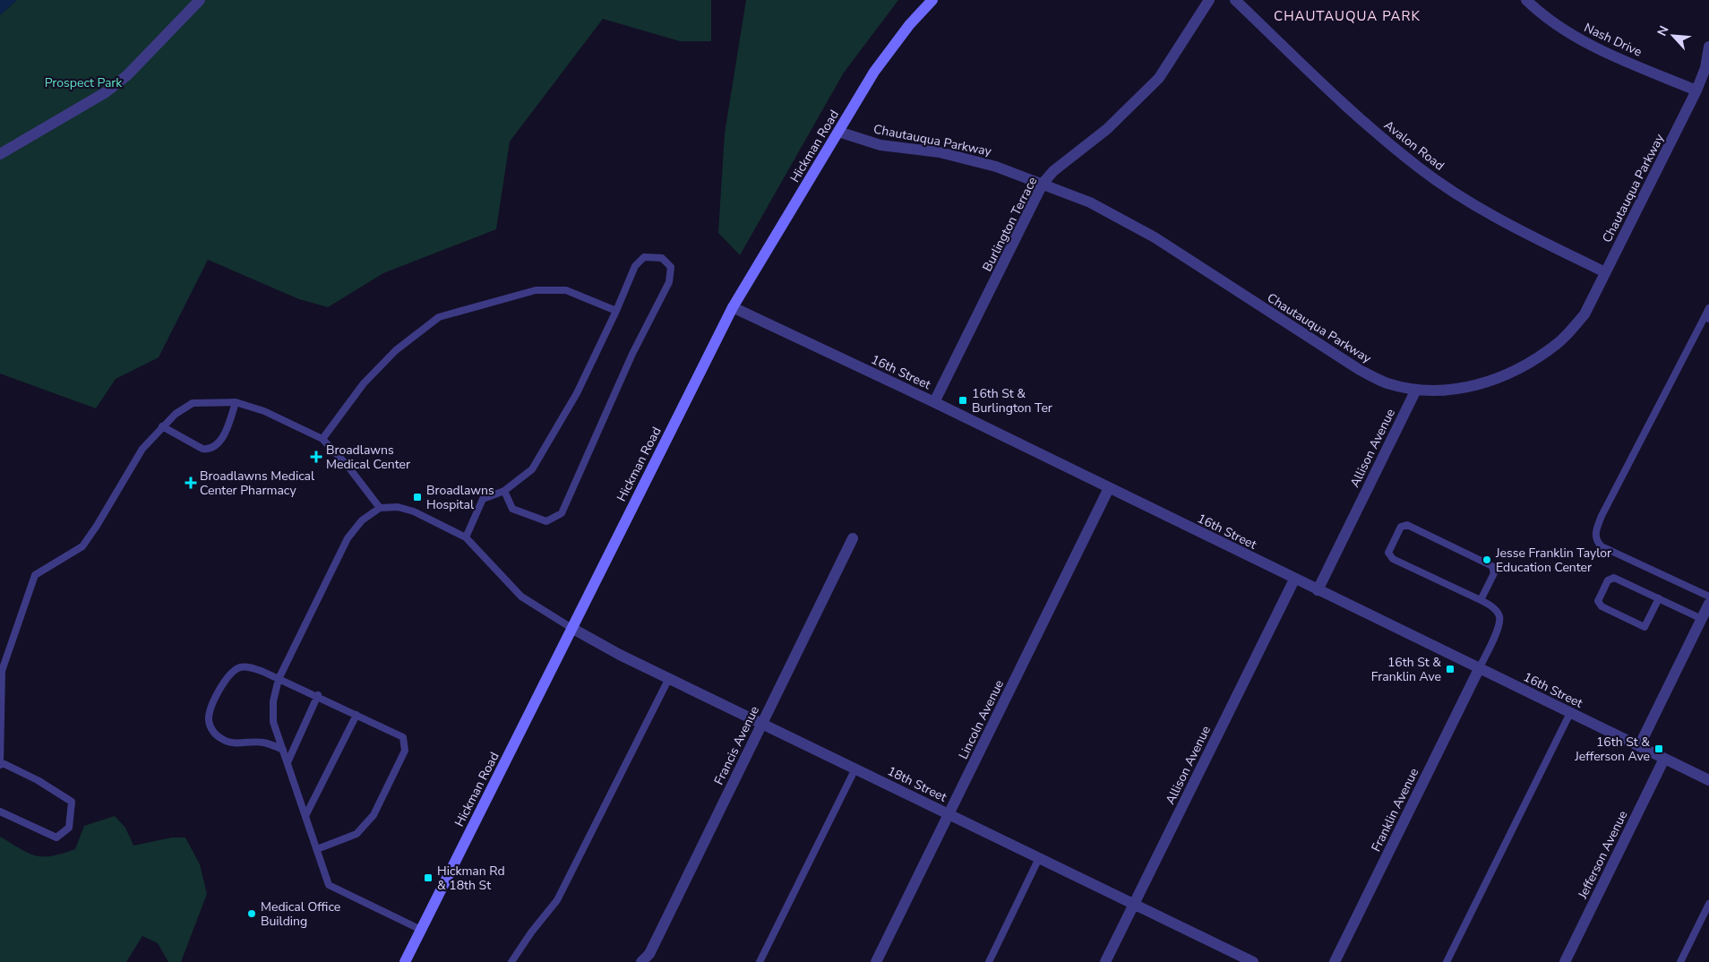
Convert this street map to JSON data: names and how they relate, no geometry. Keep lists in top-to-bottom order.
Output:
{
  "streets": {
    "main road": ["Hickman Road"],
    "street": [
      "Nash Drive",
      "Chautauqua Parkway",
      "Avalon Road",
      "Burlington Terrace",
      "16th Street",
      "Allison Avenue",
      "Lincoln Avenue",
      "Francis Avenue",
      "18th Street",
      "Franklin Avenue",
      "Jefferson Avenue"
    ]
  },
  "crossings": [
    ["Nash Drive", "Chautauqua Parkway"],
    ["Chautauqua Parkway", "Avalon Road"],
    ["Chautauqua Parkway", "Hickman Road"],
    ["Chautauqua Parkway", "Burlington Terrace"],
    ["Chautauqua Parkway", "Allison Avenue"],
    ["Hickman Road", "16th Street"],
    ["Hickman Road", "18th Street"],
    ["Burlington Terrace", "16th Street"],
    ["16th Street", "Allison Avenue"],
    ["16th Street", "Lincoln Avenue"],
    ["16th Street", "Franklin Avenue"],
    ["16th Street", "Jefferson Avenue"],
    ["Allison Avenue", "18th Street"],
    ["Lincoln Avenue", "18th Street"],
    ["Francis Avenue", "18th Street"]
  ],
  "districts": ["CHAUTAUQUA PARK"],
  "parks": ["Prospect Park"],
  "places": {
    "transit": [
      "16th St & Burlington Ter",
      "Broadlawns Hospital",
      "16th St & Franklin Ave",
      "16th St & Jefferson Ave",
      "Hickman Rd & 18th St"
    ],
    "health": ["Broadlawns Medical Center", "Broadlawns Medical Center Pharmacy"],
    "other": ["Jesse Franklin Taylor Education Center", "Medical Office Building"]
  },
  "north": "top left"
}
